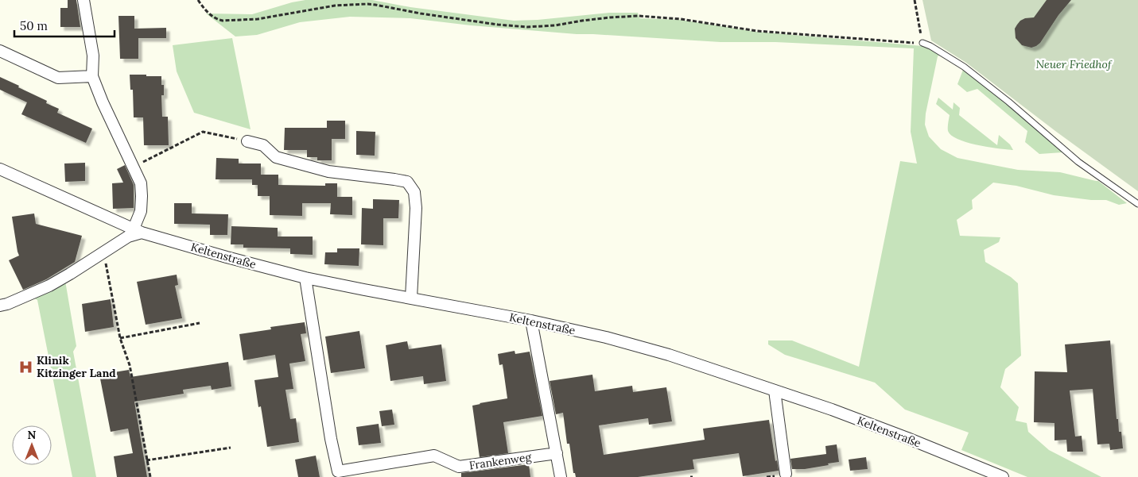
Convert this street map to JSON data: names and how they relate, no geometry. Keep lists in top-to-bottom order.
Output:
{
  "streets": {
    "street": ["Keltenstraße", "Frankenweg"]
  },
  "crossings": [
    ["Keltenstraße", "Frankenweg"]
  ],
  "parks": ["Neuer Friedhof"],
  "places": {
    "hospital": ["Klinik Kitzinger Land"]
  },
  "scale_bar": "50 m",
  "north": "top"
}
